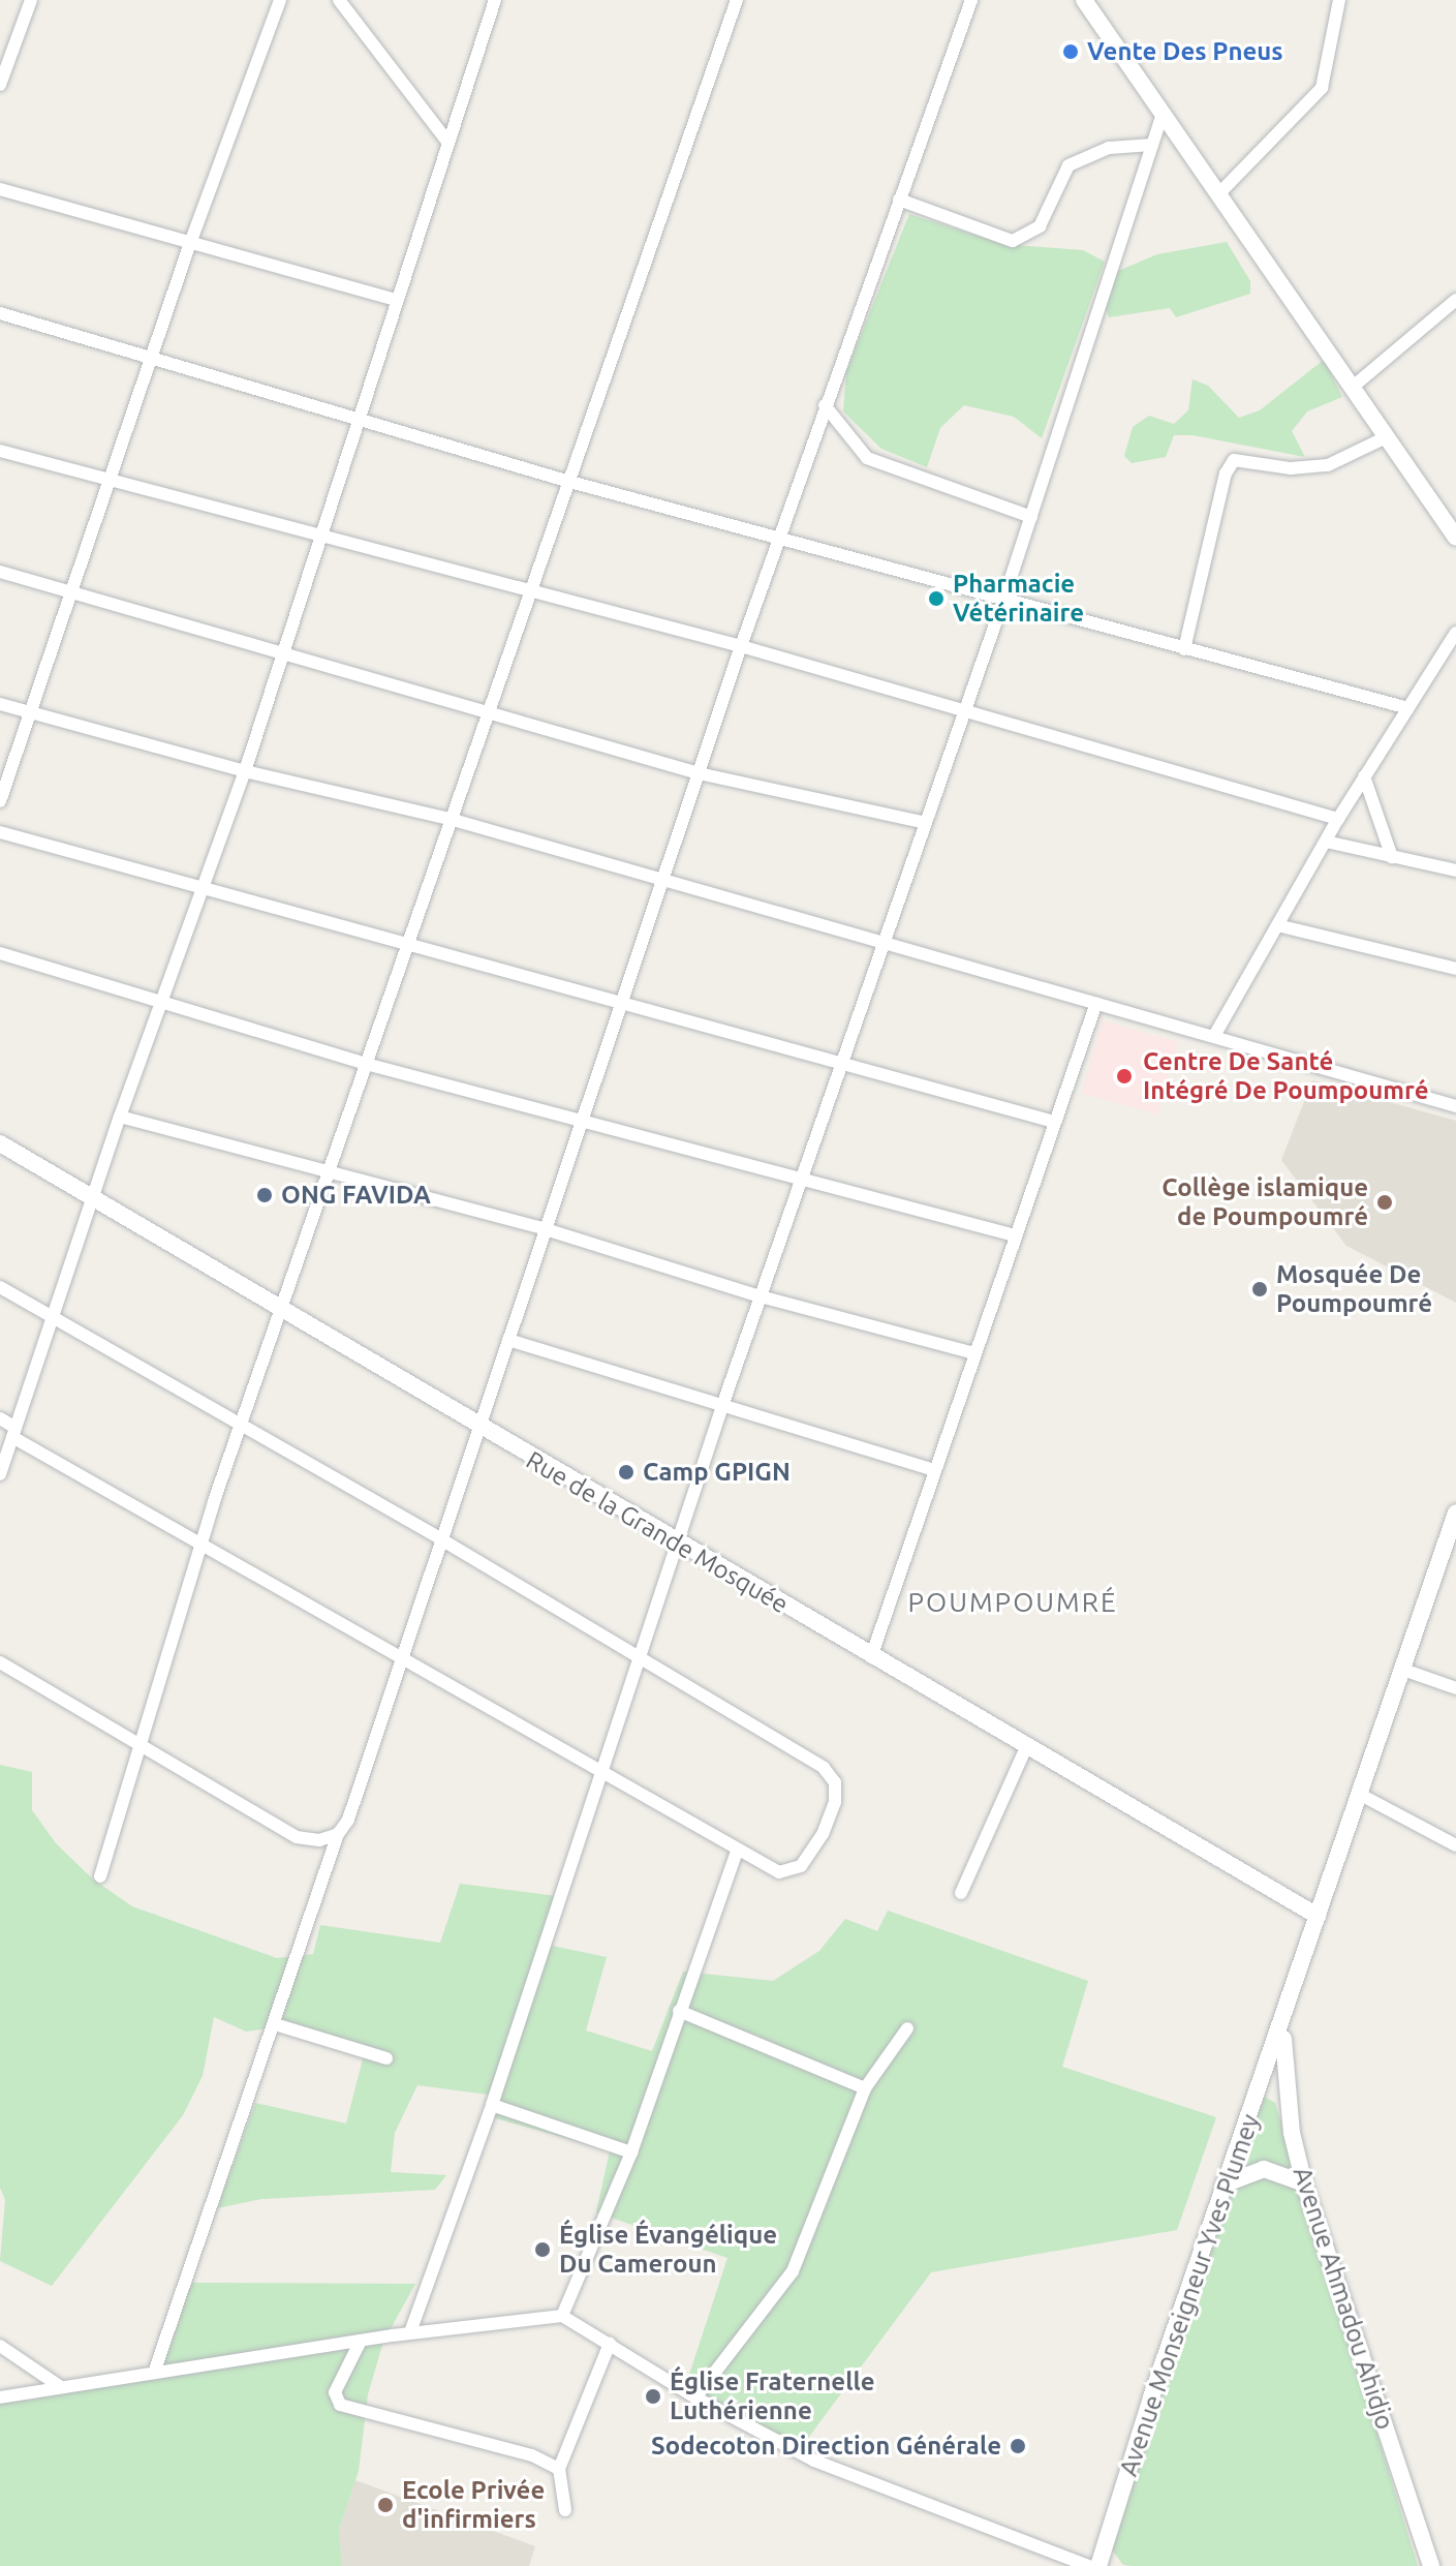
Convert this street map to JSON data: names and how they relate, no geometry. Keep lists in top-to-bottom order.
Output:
{
  "streets": {
    "street": ["Rue de la Grande Mosquée", "Avenue Monseigneur Yves Plumey", "Avenue Ahmadou Ahidjo"]
  },
  "crossings": [
    ["Rue de la Grande Mosquée", "Avenue Monseigneur Yves Plumey"],
    ["Avenue Monseigneur Yves Plumey", "Avenue Ahmadou Ahidjo"]
  ],
  "districts": ["POUMPOUMRÉ"],
  "places": [
    "Vente Des Pneus",
    "Pharmacie Vétérinaire",
    "Centre De Santé Intégré De Poumpoumré",
    "ONG FAVIDA",
    "Collège islamique de Poumpoumré",
    "Mosquée De Poumpoumré",
    "Camp GPIGN",
    "Église Évangélique Du Cameroun",
    "Église Fraternelle Luthérienne",
    "Sodecoton Direction Générale",
    "Ecole Privée d'infirmiers"
  ]
}
